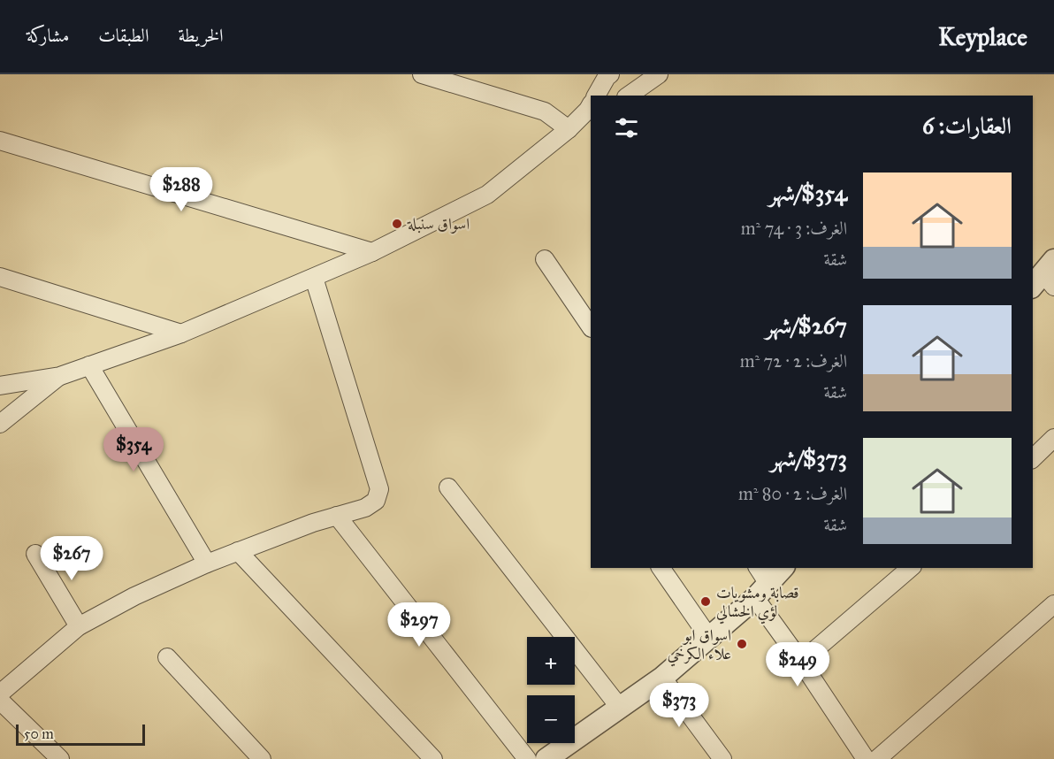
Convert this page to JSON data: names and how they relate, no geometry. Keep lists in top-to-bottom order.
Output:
{
  "places": ["اسواق سنبلة", "قصابة ومشويات لؤي الخشالي", "اسواق ابو علاء الكرخي"],
  "scale_bar": "50 m",
  "page": {
    "header": "Keyplace",
    "nav": ["الخريطة", "الطبقات", "مشاركة"],
    "heading": "العقارات: 6",
    "list": [
      {
        "name": "$354/شهر",
        "note": "الغرف: 3 · 74 m² · شقة"
      },
      {
        "name": "$267/شهر",
        "note": "الغرف: 2 · 72 m² · شقة"
      },
      {
        "name": "$373/شهر",
        "note": "الغرف: 2 · 80 m² · شقة"
      }
    ],
    "price": [
      "$288",
      "$354",
      "$267",
      "$297",
      "$249",
      "$373"
    ],
    "map_buttons": ["+", "−"],
    "scale": "50 m"
  }
}
